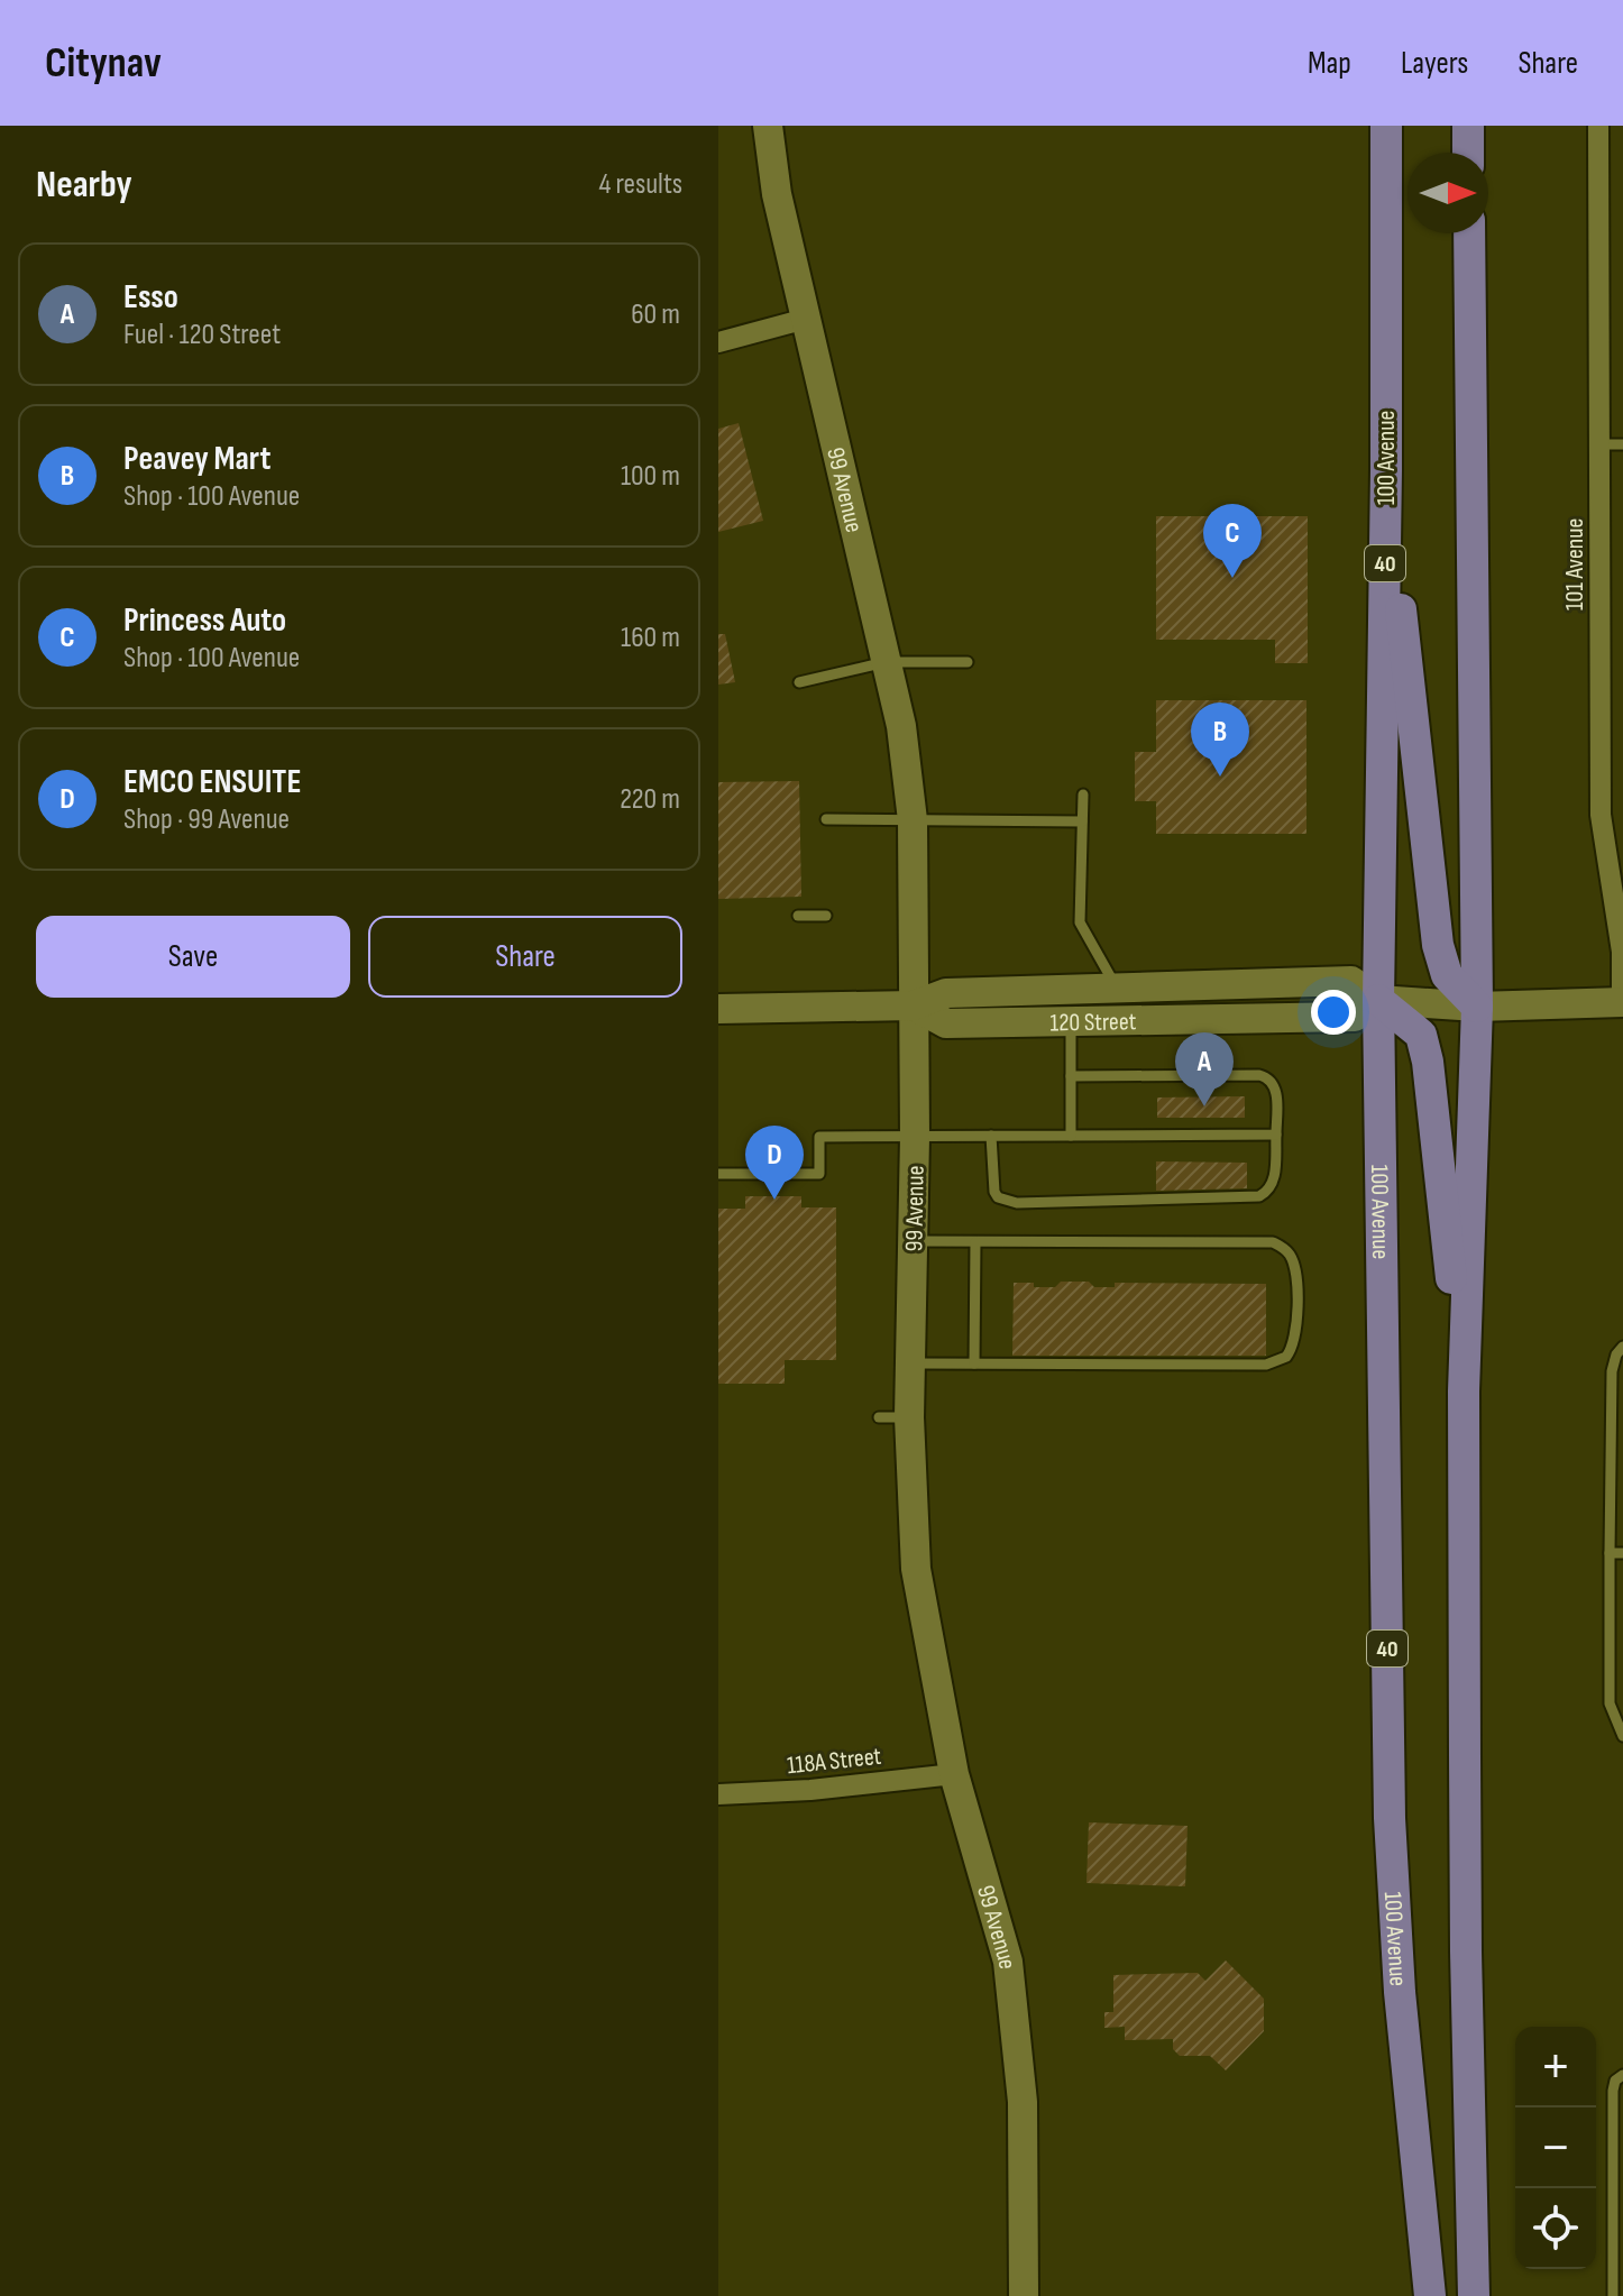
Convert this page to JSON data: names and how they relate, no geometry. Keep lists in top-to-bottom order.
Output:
{
  "streets": {
    "main road": ["100 Avenue", "40"],
    "street": [
      "99 Avenue",
      "101 Avenue",
      "120 Street",
      "118A Street"
    ]
  },
  "crossings": [
    ["100 Avenue", "120 Street"],
    ["99 Avenue", "120 Street"],
    ["99 Avenue", "118A Street"],
    ["101 Avenue", "120 Street"]
  ],
  "north": "right",
  "page": {
    "header": "Citynav",
    "nav": ["Map", "Layers", "Share"],
    "heading": ["Nearby", "4 results"],
    "list": [
      {
        "mark": "A",
        "name": "Esso",
        "note": "Fuel · 120 Street",
        "value": "60 m"
      },
      {
        "mark": "B",
        "name": "Peavey Mart",
        "note": "Shop · 100 Avenue",
        "value": "100 m"
      },
      {
        "mark": "C",
        "name": "Princess Auto",
        "note": "Shop · 100 Avenue",
        "value": "160 m"
      },
      {
        "mark": "D",
        "name": "EMCO ENSUITE",
        "note": "Shop · 99 Avenue",
        "value": "220 m"
      }
    ],
    "pins": [
      "C",
      "B",
      "A",
      "D"
    ],
    "buttons": ["Save", "Share"],
    "map_buttons": ["+", "−"]
  }
}
